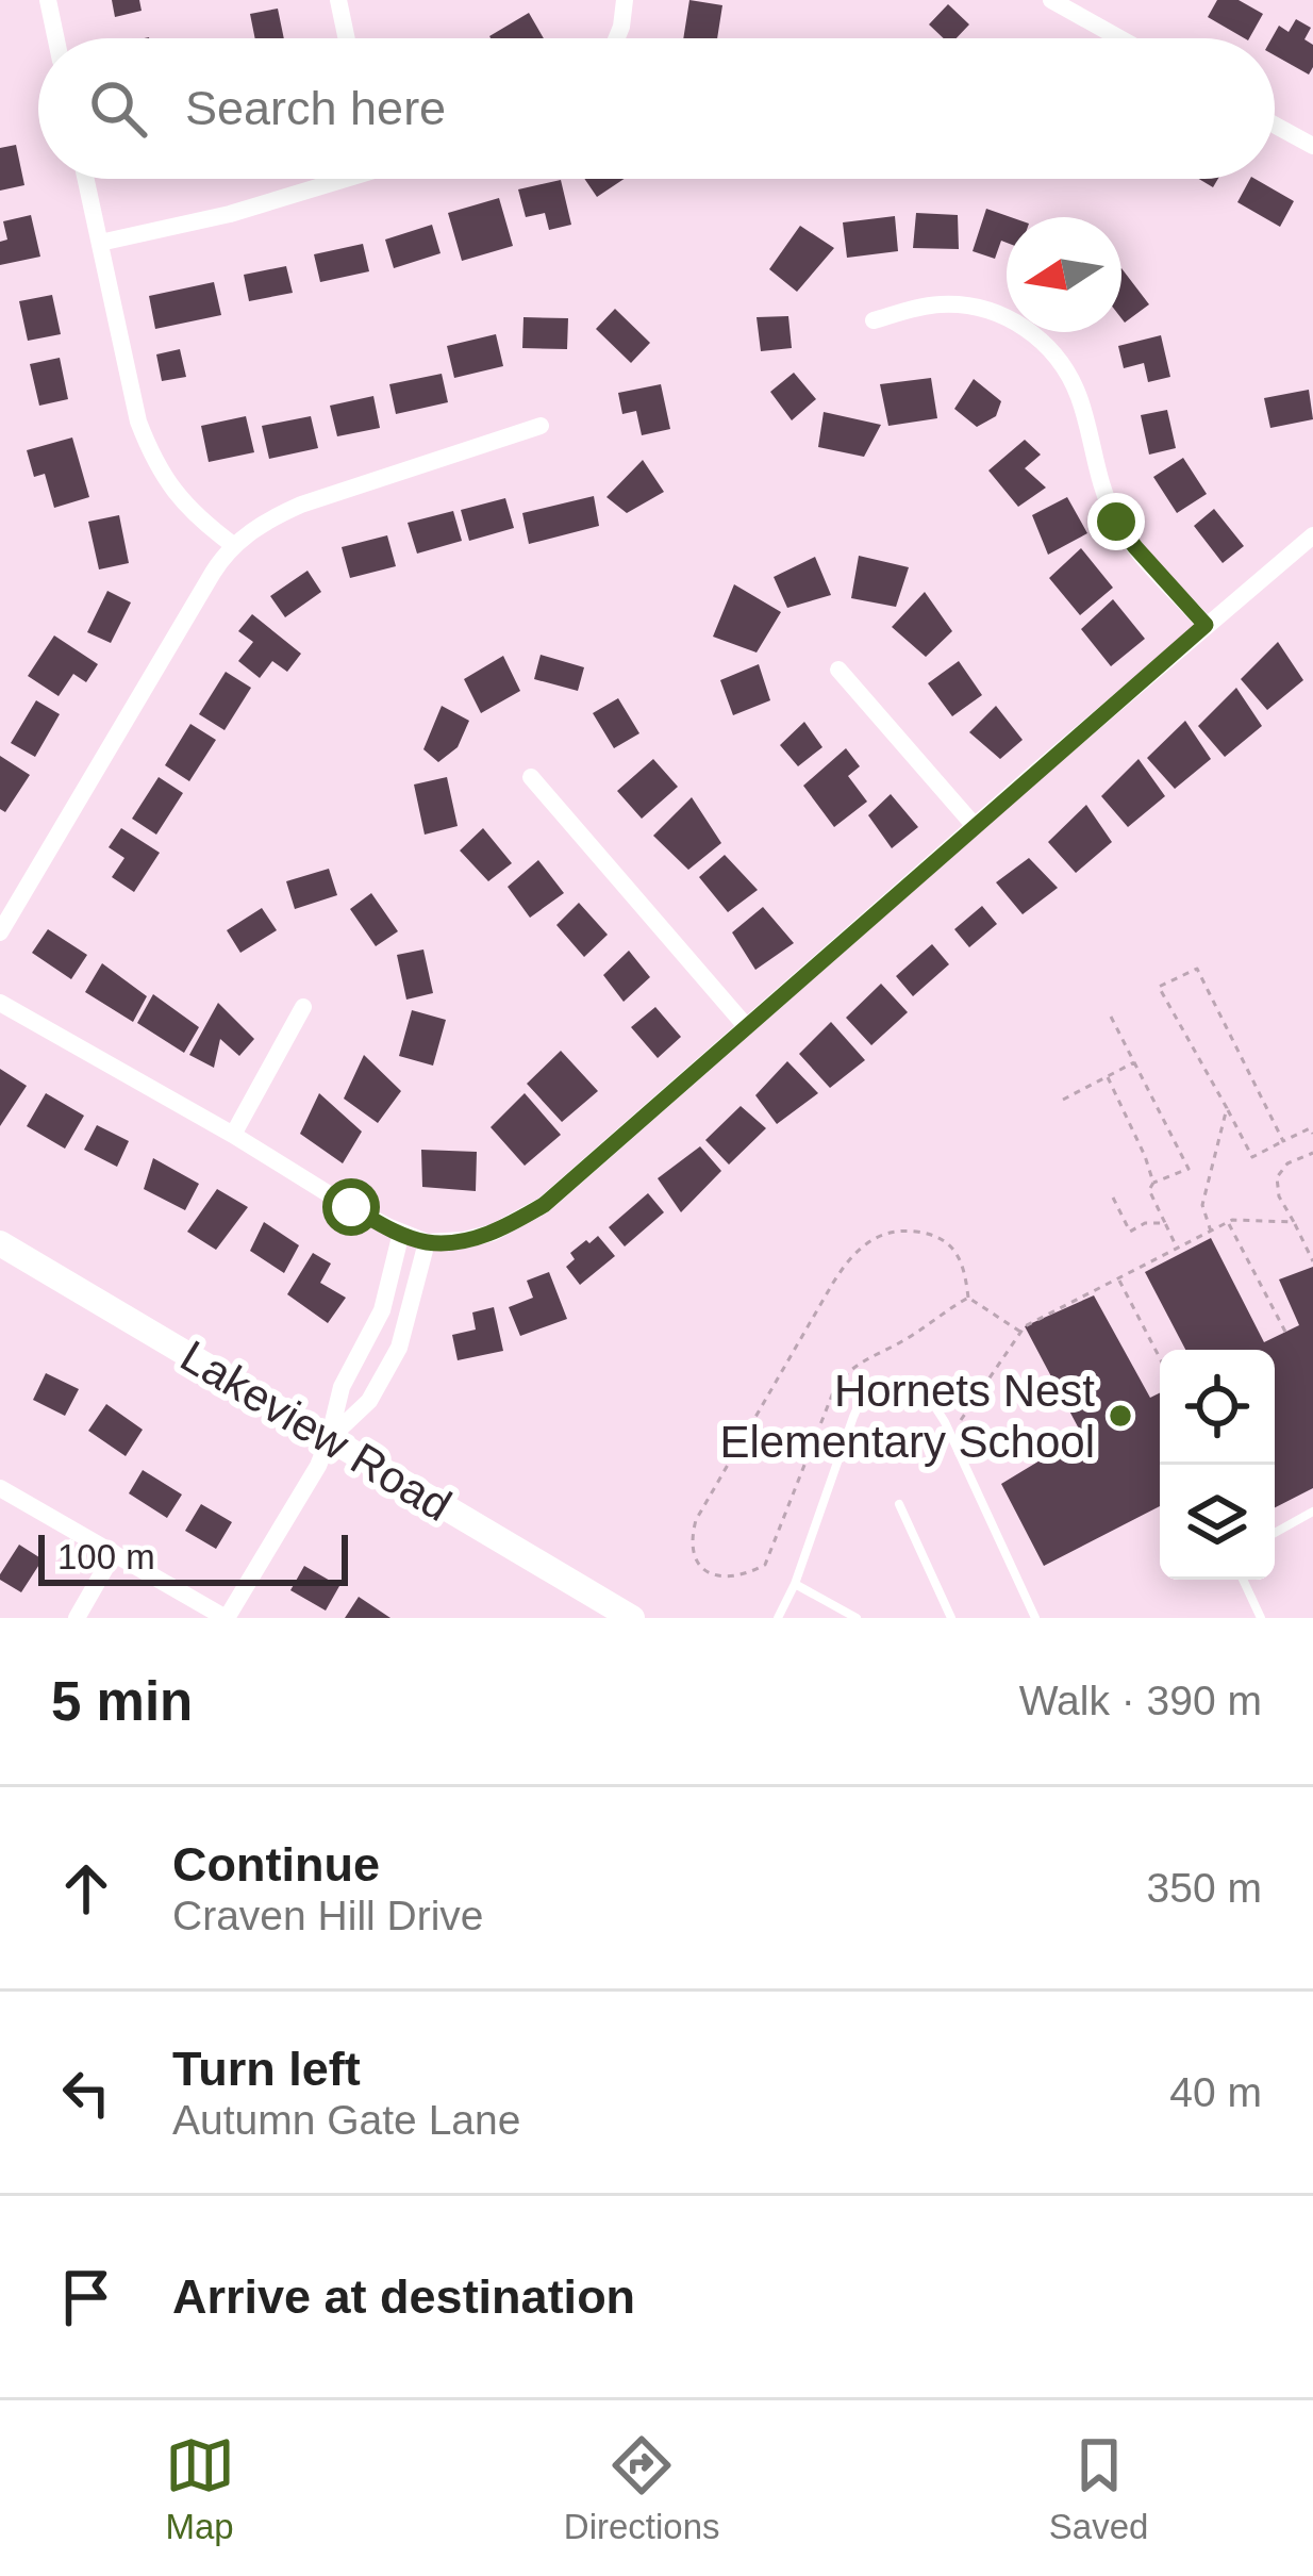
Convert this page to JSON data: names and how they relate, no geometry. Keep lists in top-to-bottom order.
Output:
{
  "streets": {
    "main road": ["Lakeview Road"]
  },
  "places": ["Hornets Nest Elementary School"],
  "scale_bar": "100 m",
  "north": "left",
  "page": {
    "search": "Search here",
    "scale": "100 m",
    "heading": ["5 min", "Walk · 390 m"],
    "list": [
      ["Continue", "Craven Hill Drive", "350 m"],
      ["Turn left", "Autumn Gate Lane", "40 m"],
      "Arrive at destination"
    ],
    "nav": ["Map", "Directions", "Saved"]
  }
}
